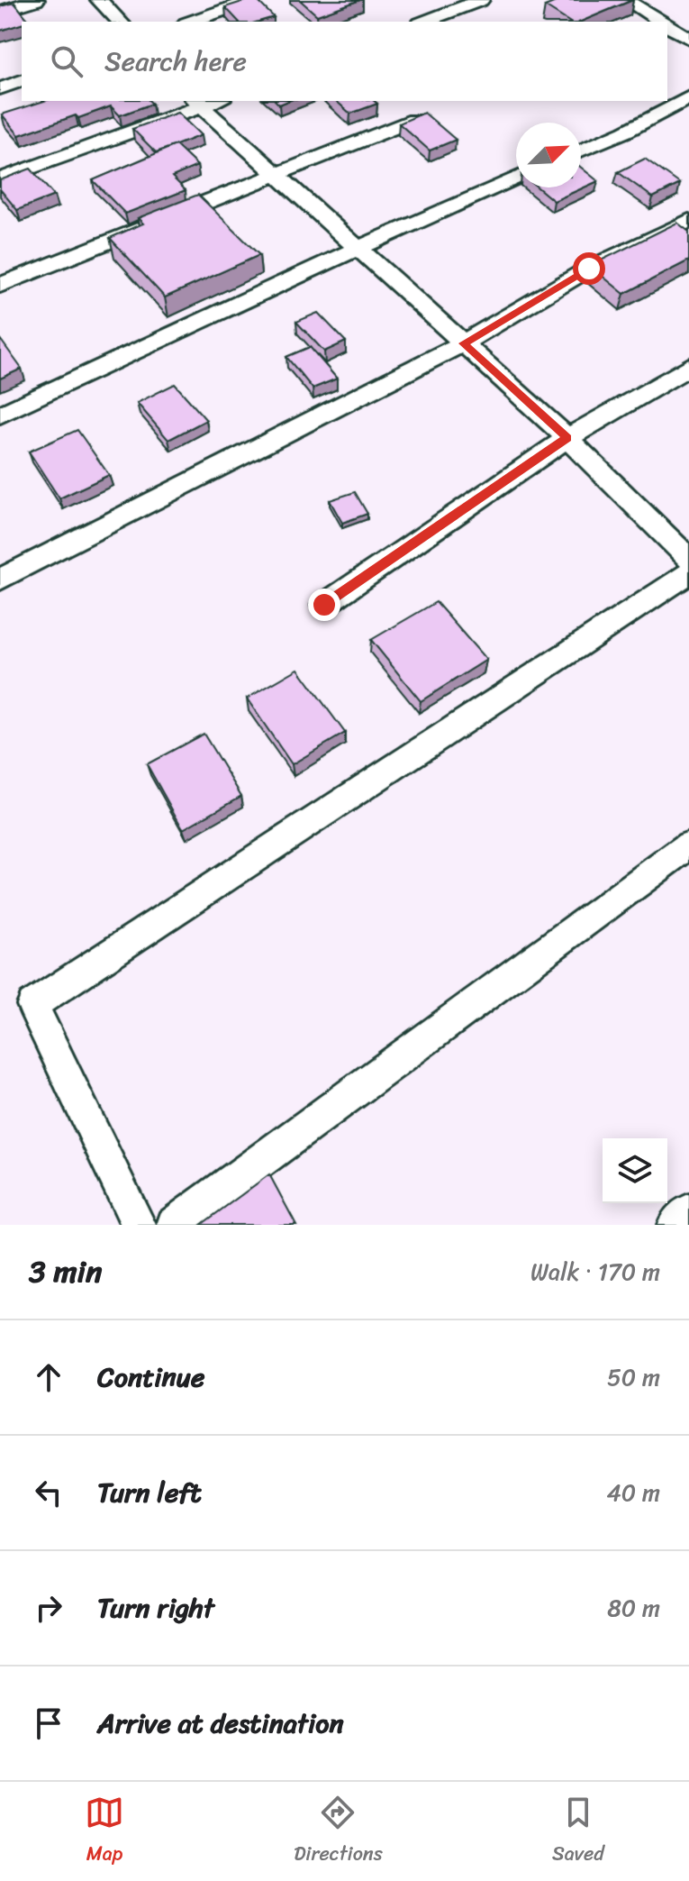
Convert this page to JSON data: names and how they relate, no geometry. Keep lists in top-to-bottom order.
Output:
{
  "north": "top right",
  "page": {
    "search": "Search here",
    "heading": ["3 min", "Walk · 170 m"],
    "list": [
      ["Continue", "50 m"],
      ["Turn left", "40 m"],
      ["Turn right", "80 m"],
      "Arrive at destination"
    ],
    "nav": ["Map", "Directions", "Saved"]
  }
}
